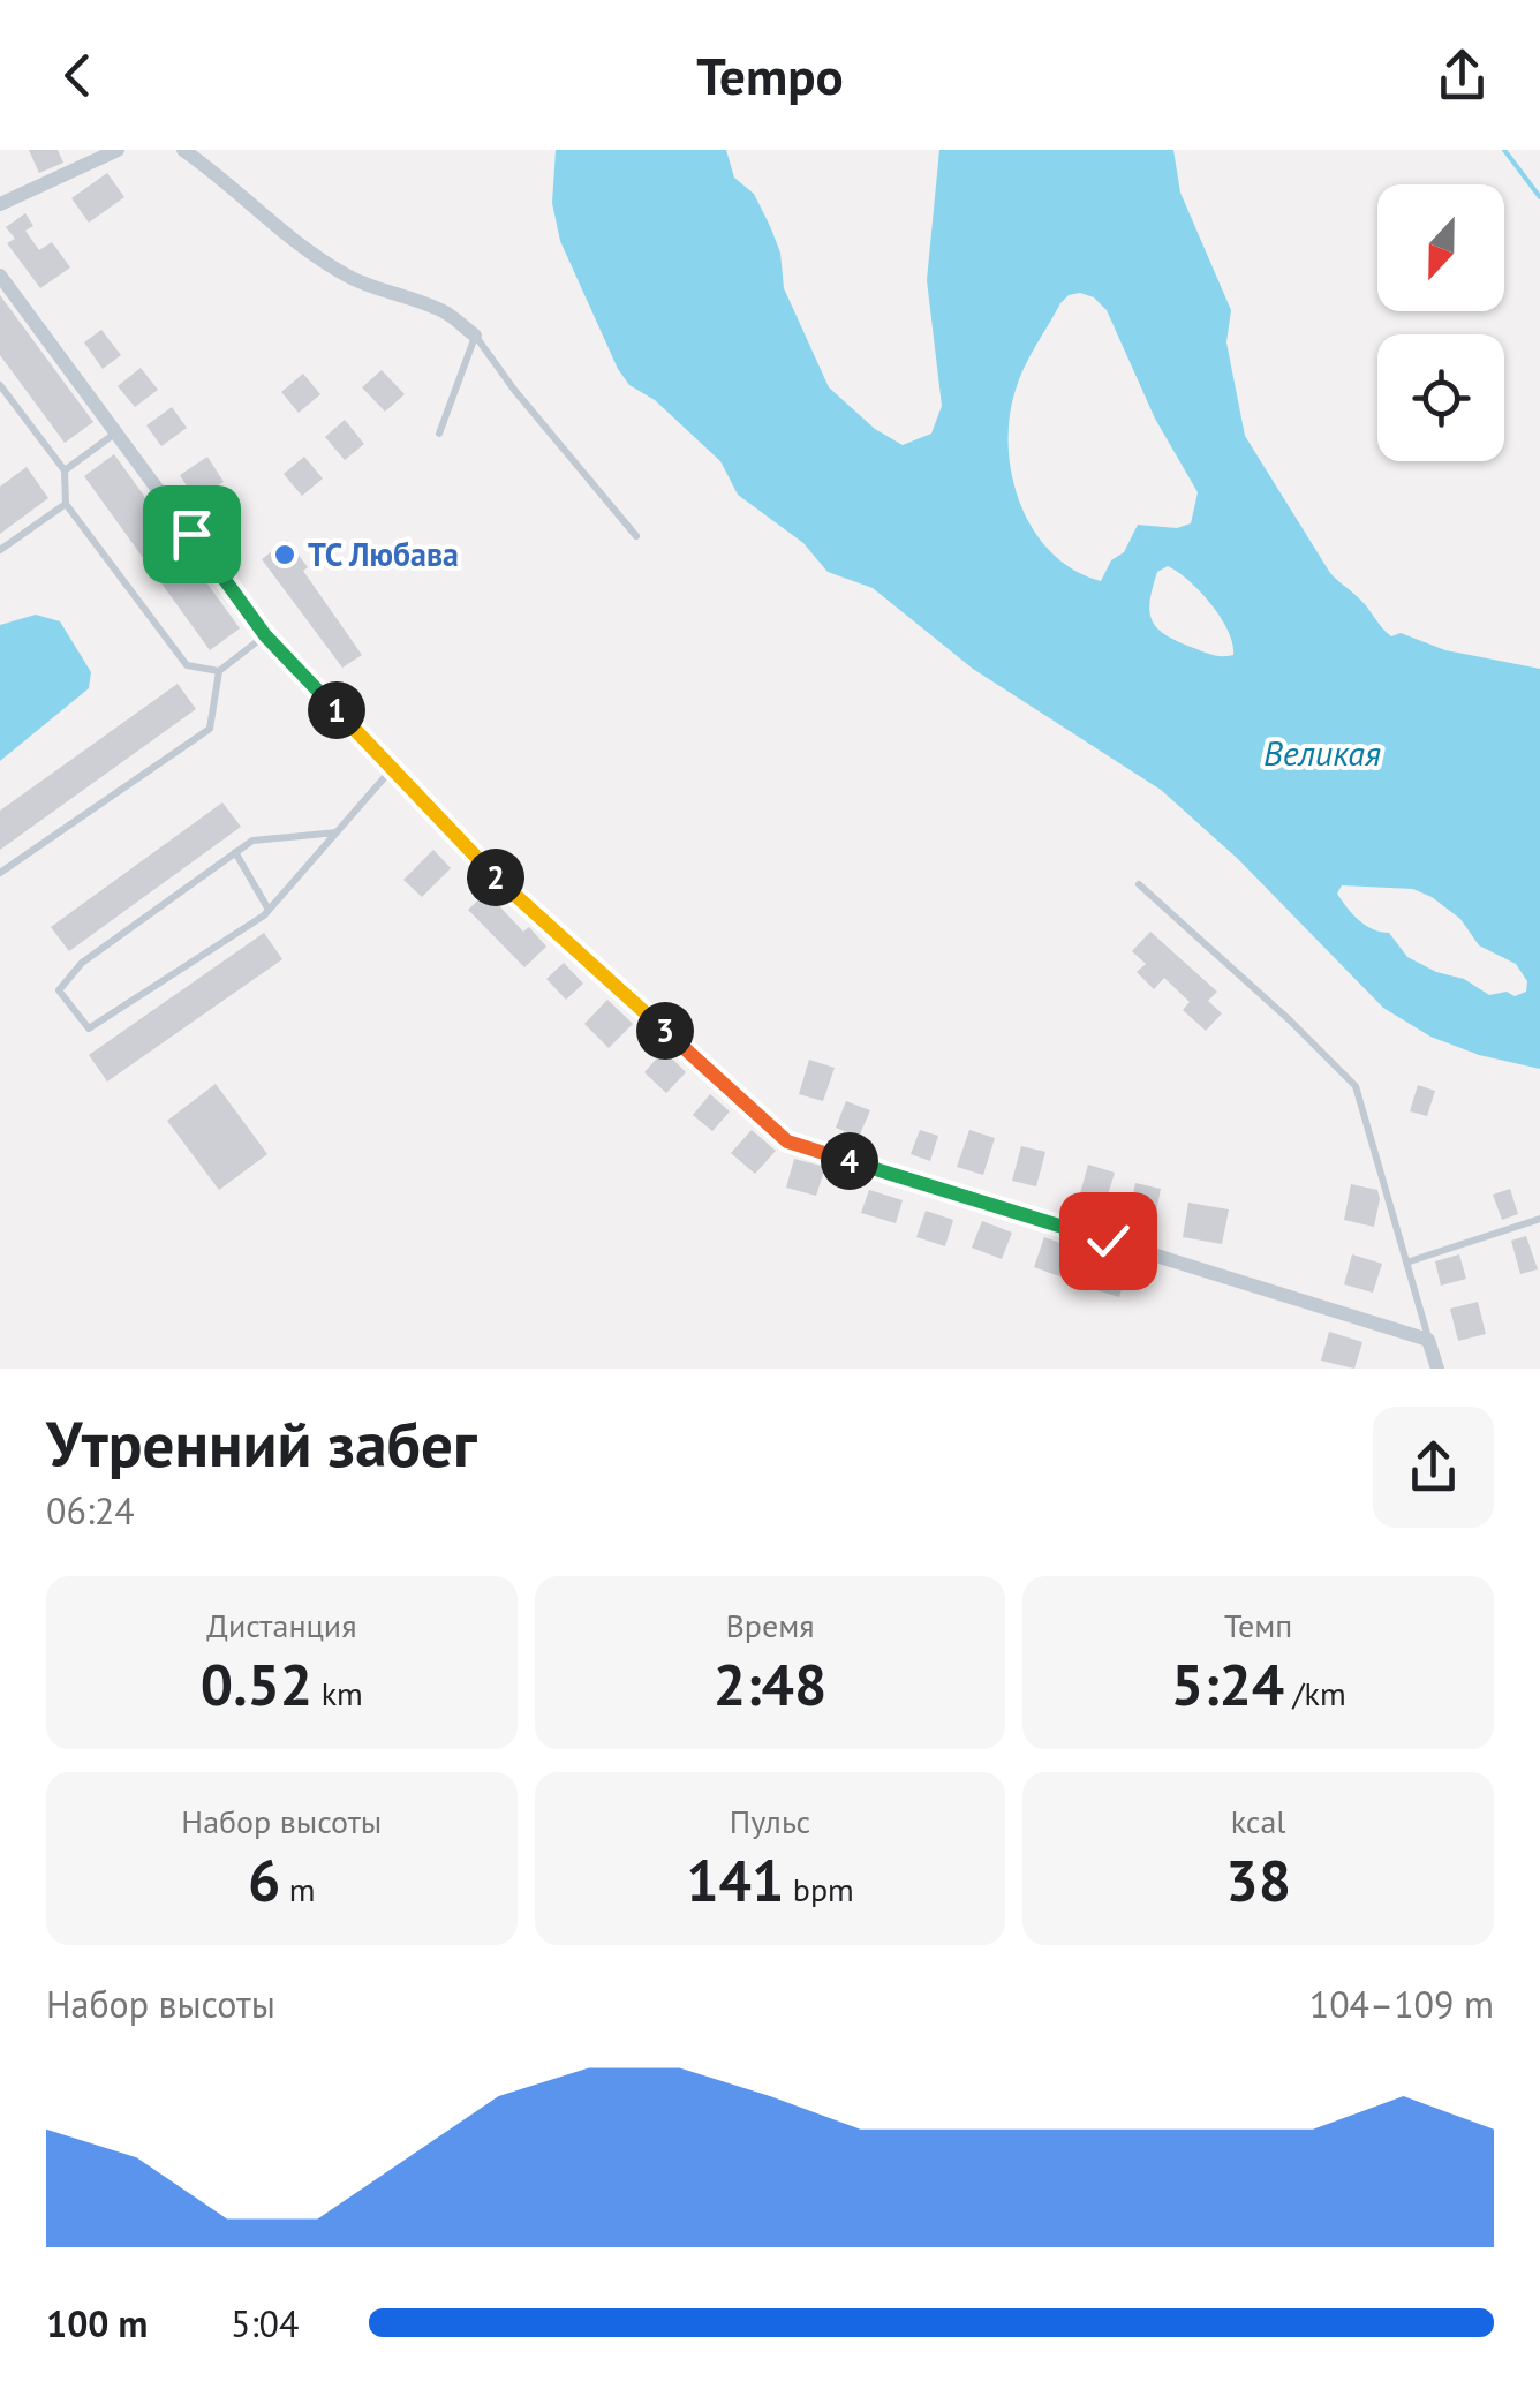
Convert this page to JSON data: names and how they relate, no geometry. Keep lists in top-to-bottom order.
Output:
{
  "water": ["Великая"],
  "places": ["ТС Любава"],
  "north": "bottom",
  "page": {
    "header": "Tempo",
    "pins": [
      "1",
      "2",
      "3",
      "4"
    ],
    "heading": ["Утренний забег", "06:24"],
    "stats": [
      ["Дистанция", "0.52 km"],
      ["Время", "2:48"],
      ["Темп", "5:24 /km"],
      ["Набор высоты", "6 m"],
      ["Пульс", "141 bpm"],
      ["kcal", "38"]
    ],
    "chart": ["Набор высоты", "104–109 m"],
    "list": [
      {
        "name": "100 m",
        "note": "5:04"
      }
    ]
  }
}
